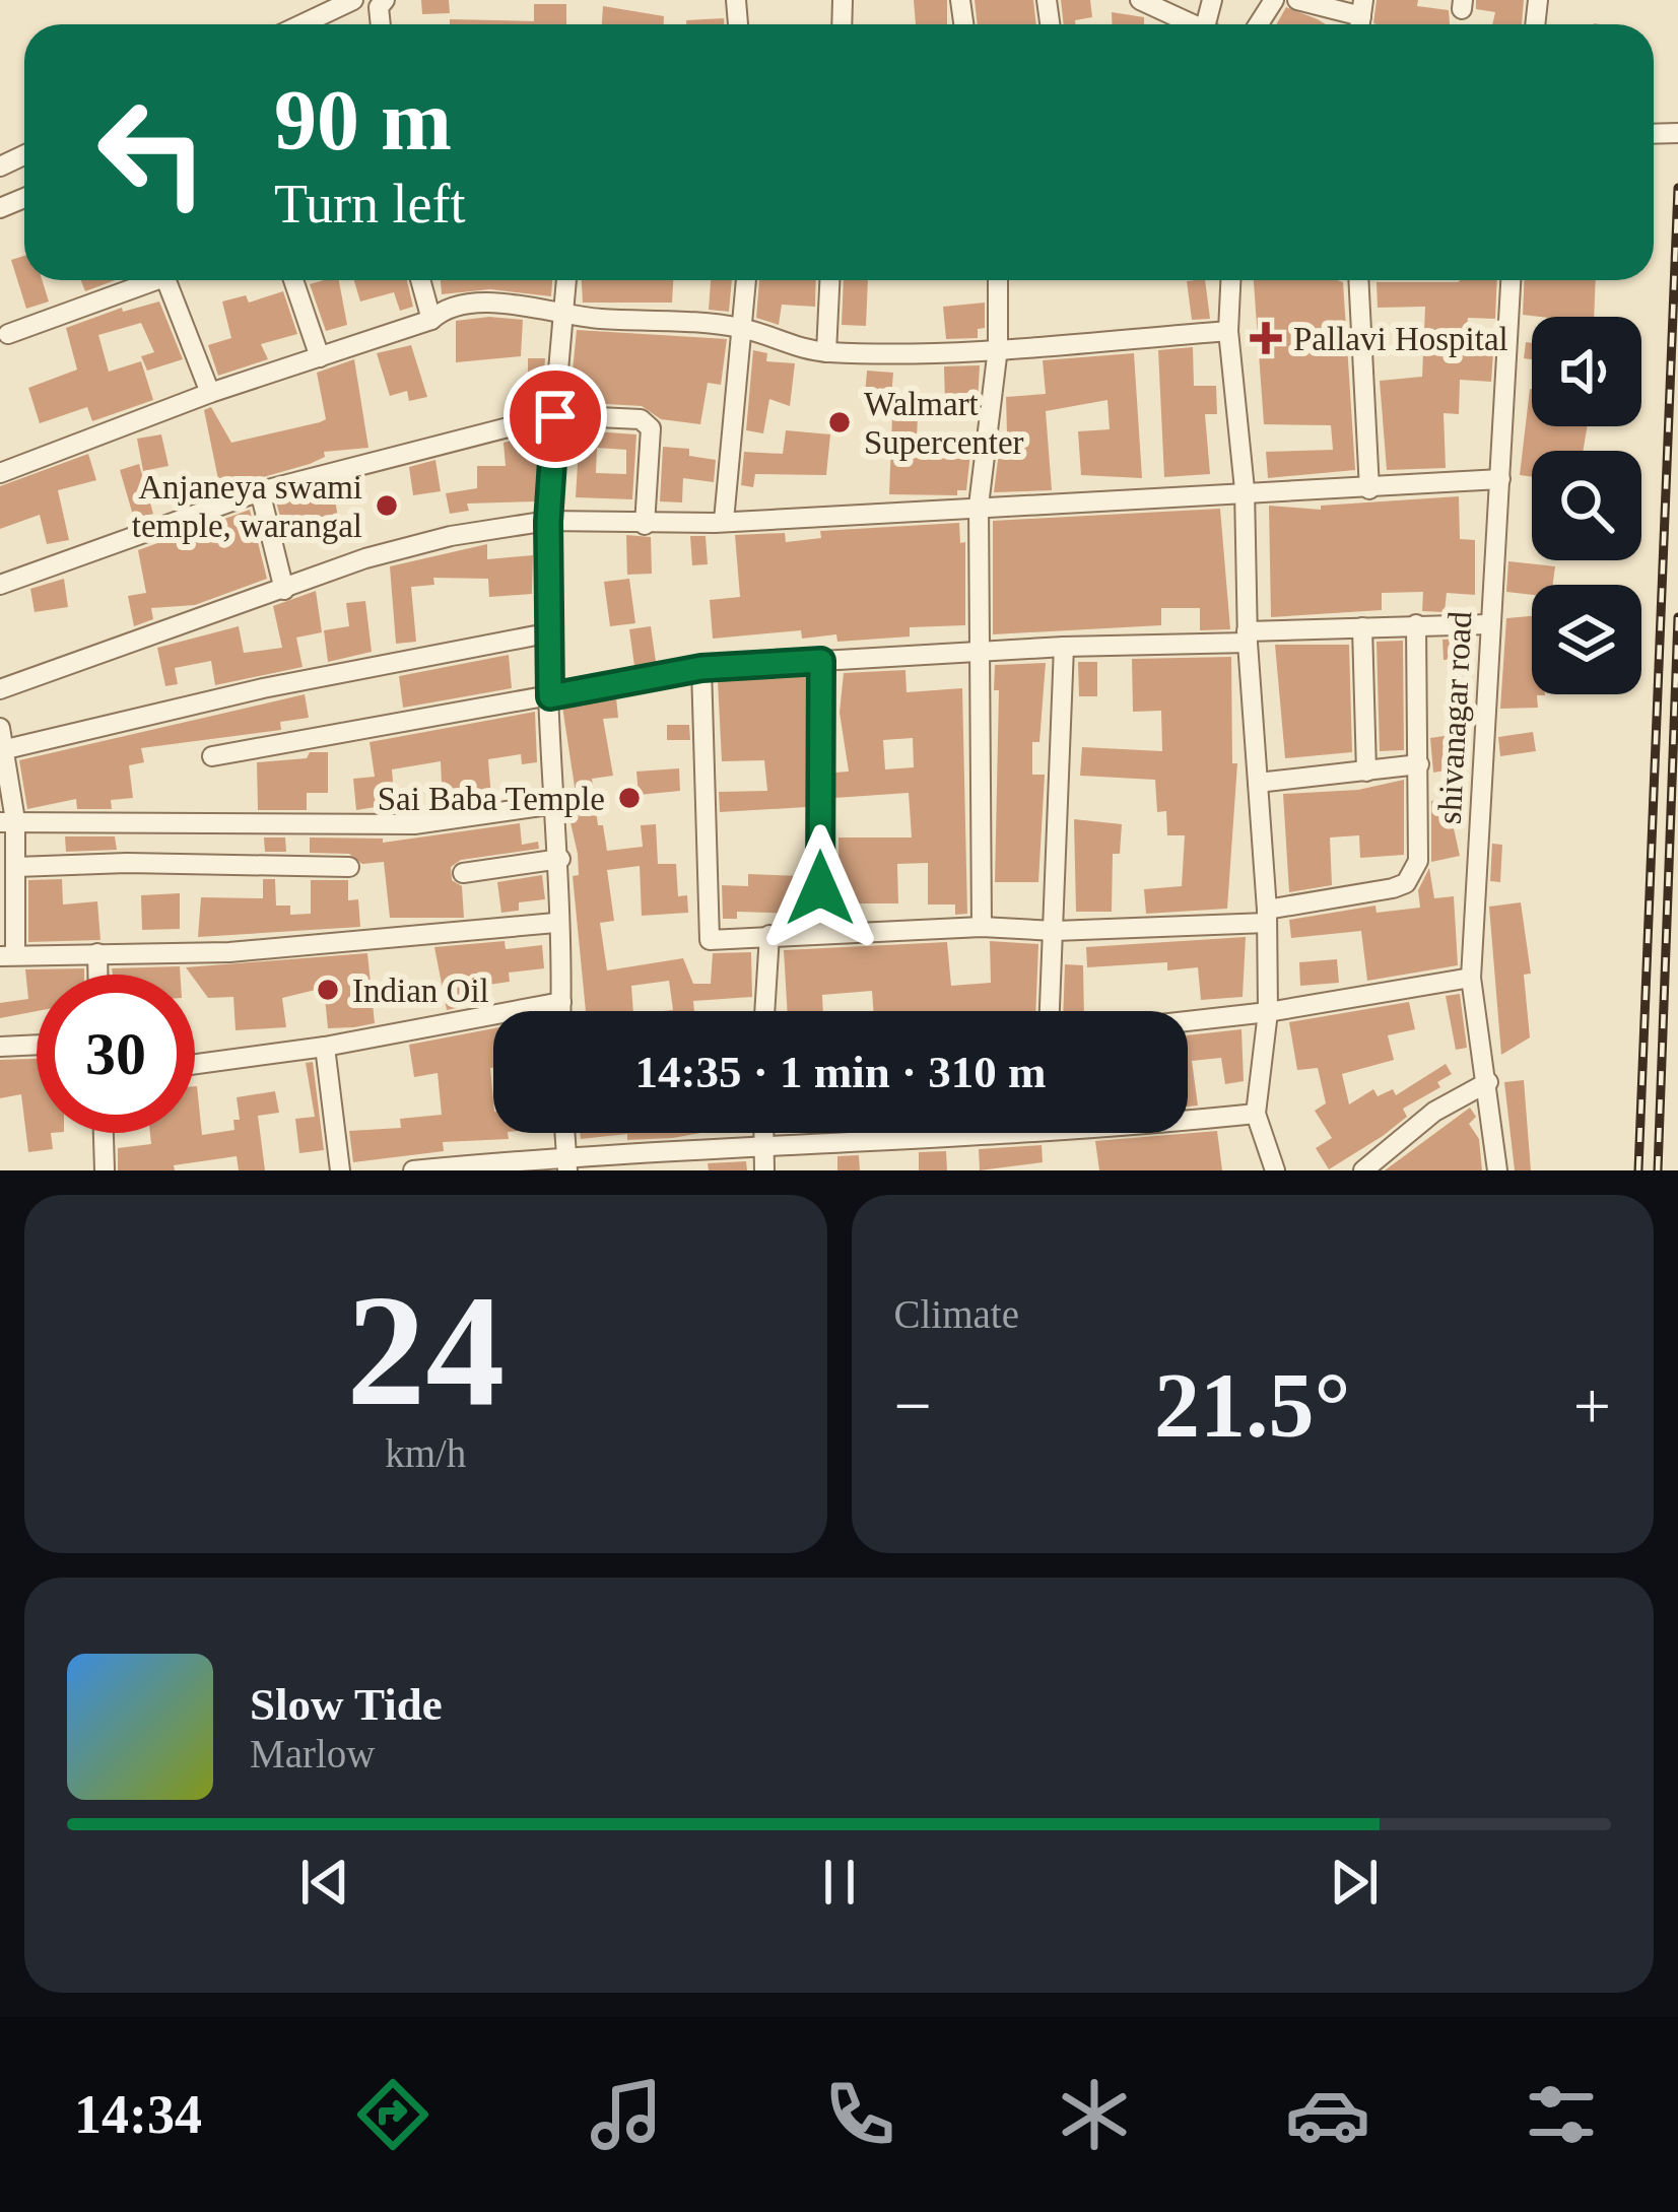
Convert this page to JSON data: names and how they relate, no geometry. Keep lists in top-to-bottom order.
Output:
{
  "streets": {
    "street": ["shivanagar road"]
  },
  "places": {
    "health": ["Pallavi Hospital"],
    "other": [
      "Walmart Supercenter",
      "Anjaneya swami temple, warangal",
      "Sai Baba Temple",
      "Indian Oil"
    ]
  },
  "page": {
    "turn": ["90 m", "Turn left"],
    "limit": "30",
    "trip": "14:35 · 1 min · 310 m",
    "tile": [
      ["24", "km/h"],
      "Climate"
    ],
    "heat": ["−", "21.5°", "+"],
    "song": ["Slow Tide", "Marlow"],
    "tabs": "14:34"
  }
}
